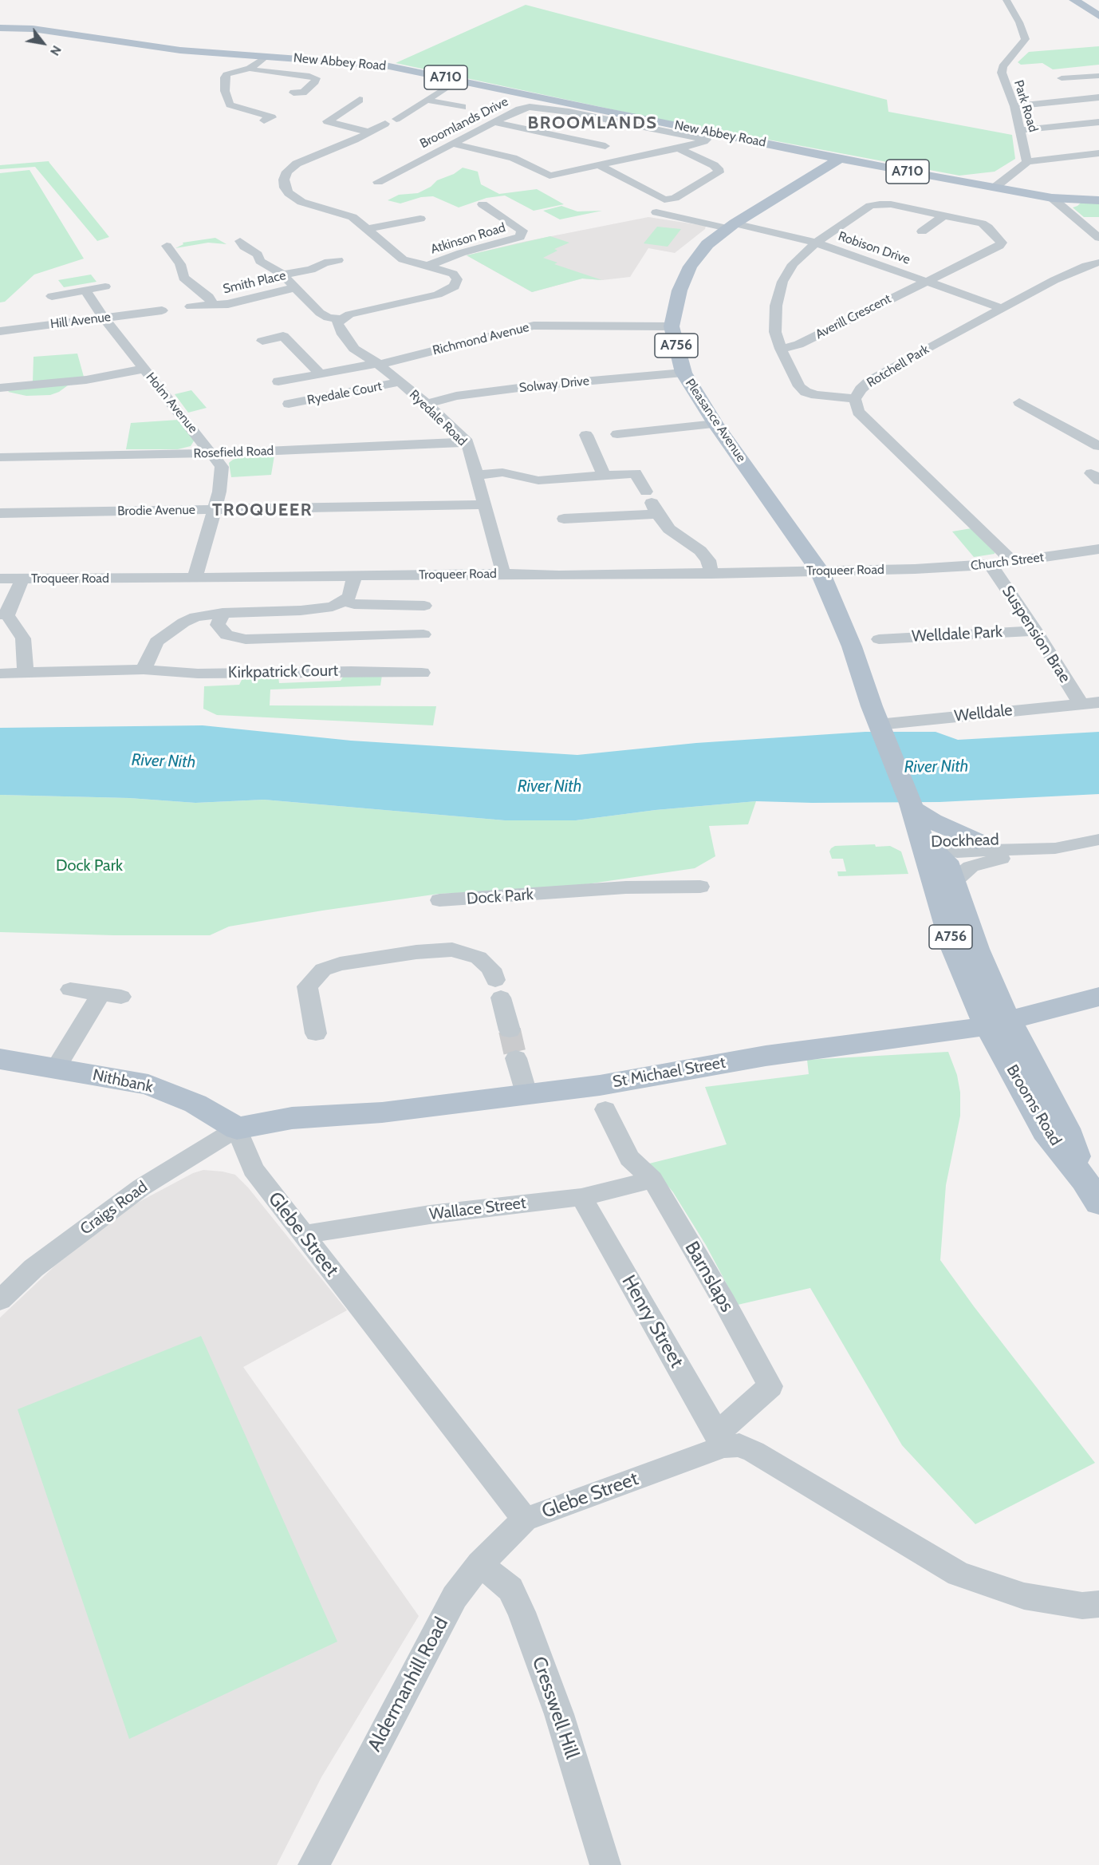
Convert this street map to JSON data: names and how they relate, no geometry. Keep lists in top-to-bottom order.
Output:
{
  "streets": {
    "main road": [
      "New Abbey Road",
      "A710",
      "A756",
      "Pleasance Avenue",
      "St Michael Street",
      "Nithbank",
      "Brooms Road"
    ],
    "street": [
      "Park Road",
      "Broomlands Drive",
      "Atkinson Road",
      "Robison Drive",
      "Smith Place",
      "Averill Crescent",
      "Hill Avenue",
      "Richmond Avenue",
      "Rotchell Park",
      "Solway Drive",
      "Ryedale Court",
      "Holm Avenue",
      "Ryedale Road",
      "Rosefield Road",
      "Brodie Avenue",
      "Church Street",
      "Troqueer Road",
      "Welldale Park",
      "Suspension Brae",
      "Kirkpatrick Court",
      "Welldale",
      "Dockhead",
      "Dock Park",
      "Craigs Road",
      "Wallace Street",
      "Glebe Street",
      "Barnslaps",
      "Henry Street",
      "Aldermanhill Road",
      "Cresswell Hill"
    ]
  },
  "crossings": [
    ["New Abbey Road", "Broomlands Drive"],
    ["New Abbey Road", "Pleasance Avenue"],
    ["Robison Drive", "Averill Crescent"],
    ["Robison Drive", "Rotchell Park"],
    ["Robison Drive", "Pleasance Avenue"],
    ["Hill Avenue", "Holm Avenue"],
    ["Richmond Avenue", "Ryedale Road"],
    ["Richmond Avenue", "Pleasance Avenue"],
    ["A756", "Pleasance Avenue"],
    ["A756", "Troqueer Road"],
    ["A756", "Welldale"],
    ["A756", "Dockhead"],
    ["A756", "St Michael Street"],
    ["A756", "Brooms Road"],
    ["Rotchell Park", "Church Street"],
    ["Solway Drive", "Ryedale Road"],
    ["Solway Drive", "Pleasance Avenue"],
    ["Ryedale Court", "Ryedale Road"],
    ["Holm Avenue", "Rosefield Road"],
    ["Holm Avenue", "Brodie Avenue"],
    ["Holm Avenue", "Troqueer Road"],
    ["Ryedale Road", "Rosefield Road"],
    ["Ryedale Road", "Brodie Avenue"],
    ["Ryedale Road", "Troqueer Road"],
    ["Pleasance Avenue", "Troqueer Road"],
    ["Church Street", "Troqueer Road"],
    ["Church Street", "Suspension Brae"],
    ["Welldale Park", "Suspension Brae"],
    ["Suspension Brae", "Welldale"],
    ["St Michael Street", "Nithbank"],
    ["St Michael Street", "Brooms Road"],
    ["St Michael Street", "Craigs Road"],
    ["St Michael Street", "Glebe Street"],
    ["Nithbank", "Craigs Road"],
    ["Nithbank", "Glebe Street"],
    ["Craigs Road", "Glebe Street"],
    ["Wallace Street", "Glebe Street"],
    ["Wallace Street", "Barnslaps"],
    ["Wallace Street", "Henry Street"],
    ["Glebe Street", "Barnslaps"],
    ["Glebe Street", "Henry Street"],
    ["Glebe Street", "Aldermanhill Road"],
    ["Barnslaps", "Henry Street"],
    ["Aldermanhill Road", "Cresswell Hill"]
  ],
  "districts": ["BROOMLANDS", "TROQUEER"],
  "water": ["River Nith"],
  "parks": ["Dock Park"],
  "north": "bottom right"
}
